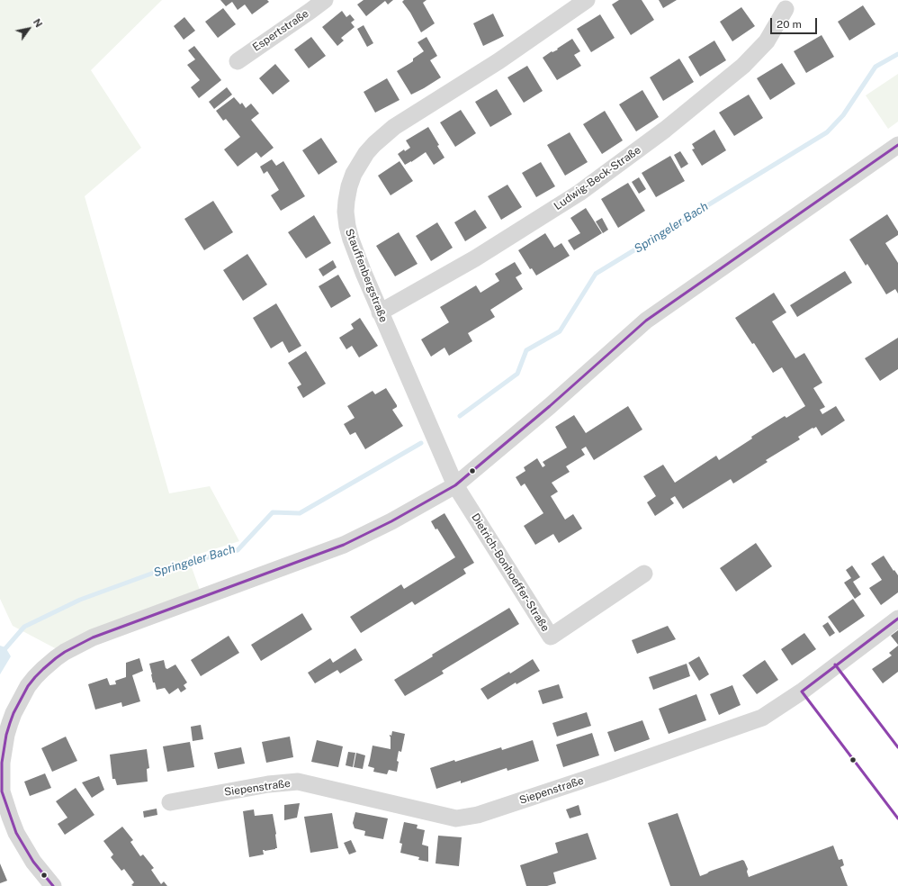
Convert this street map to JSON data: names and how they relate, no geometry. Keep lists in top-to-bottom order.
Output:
{
  "streets": {
    "street": [
      "Espertstraße",
      "Ludwig-Beck-Straße",
      "Stauffenbergstraße",
      "Dietrich-Bonhoeffer-Straße",
      "Siepenstraße"
    ]
  },
  "crossings": [
    ["Ludwig-Beck-Straße", "Stauffenbergstraße"],
    ["Stauffenbergstraße", "Dietrich-Bonhoeffer-Straße"]
  ],
  "water": ["Springeler Bach"],
  "scale_bar": "20 m",
  "north": "top right"
}
